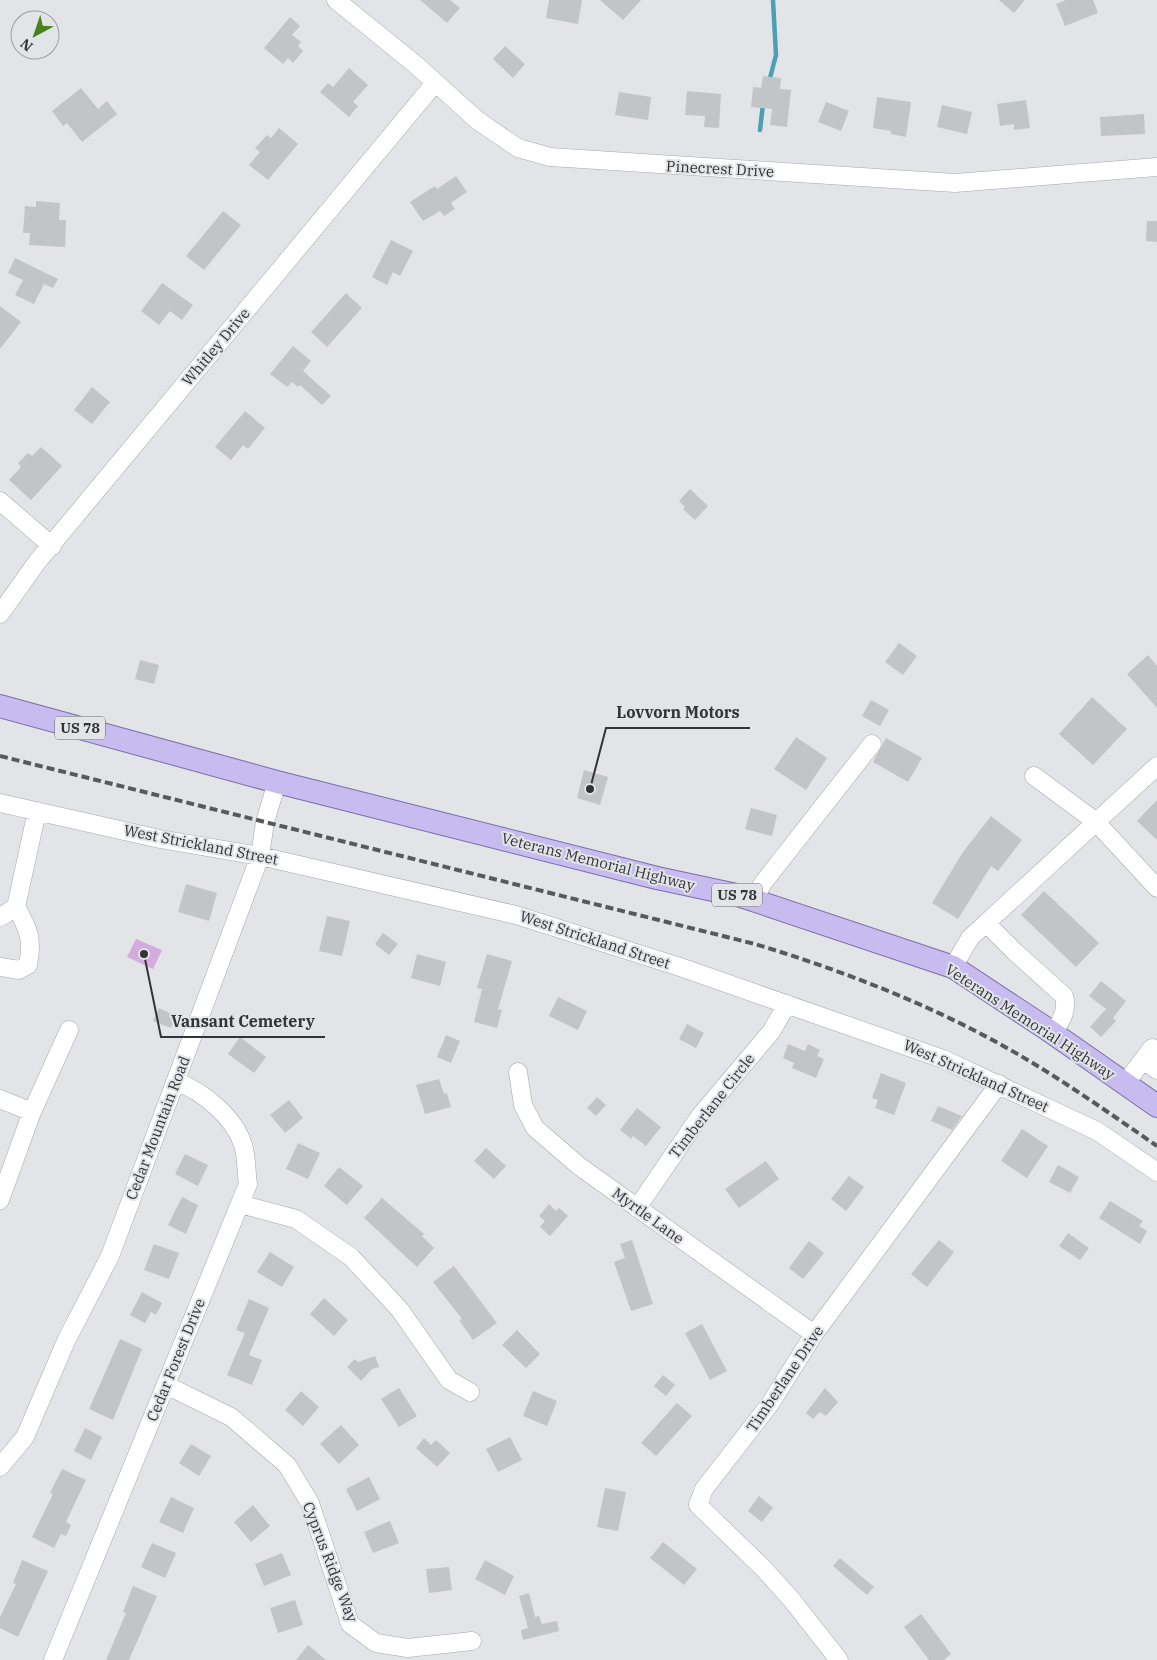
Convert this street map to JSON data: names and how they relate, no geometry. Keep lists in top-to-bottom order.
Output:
{
  "streets": {
    "main road": ["US 78", "Veterans Memorial Highway"],
    "street": [
      "Pinecrest Drive",
      "Whitley Drive",
      "West Strickland Street",
      "Timberlane Circle",
      "Cedar Mountain Road",
      "Myrtle Lane",
      "Cedar Forest Drive",
      "Timberlane Drive",
      "Cyprus Ridge Way"
    ]
  },
  "crossings": [
    ["Pinecrest Drive", "Whitley Drive"],
    ["West Strickland Street", "Timberlane Circle"],
    ["West Strickland Street", "Cedar Mountain Road"],
    ["West Strickland Street", "Timberlane Drive"],
    ["Veterans Memorial Highway", "Cedar Mountain Road"],
    ["Timberlane Circle", "Myrtle Lane"],
    ["Cedar Mountain Road", "Cedar Forest Drive"],
    ["Myrtle Lane", "Timberlane Drive"],
    ["Cedar Forest Drive", "Cyprus Ridge Way"]
  ],
  "places": ["Lovvorn Motors", "Vansant Cemetery"],
  "north": "bottom left"
}
